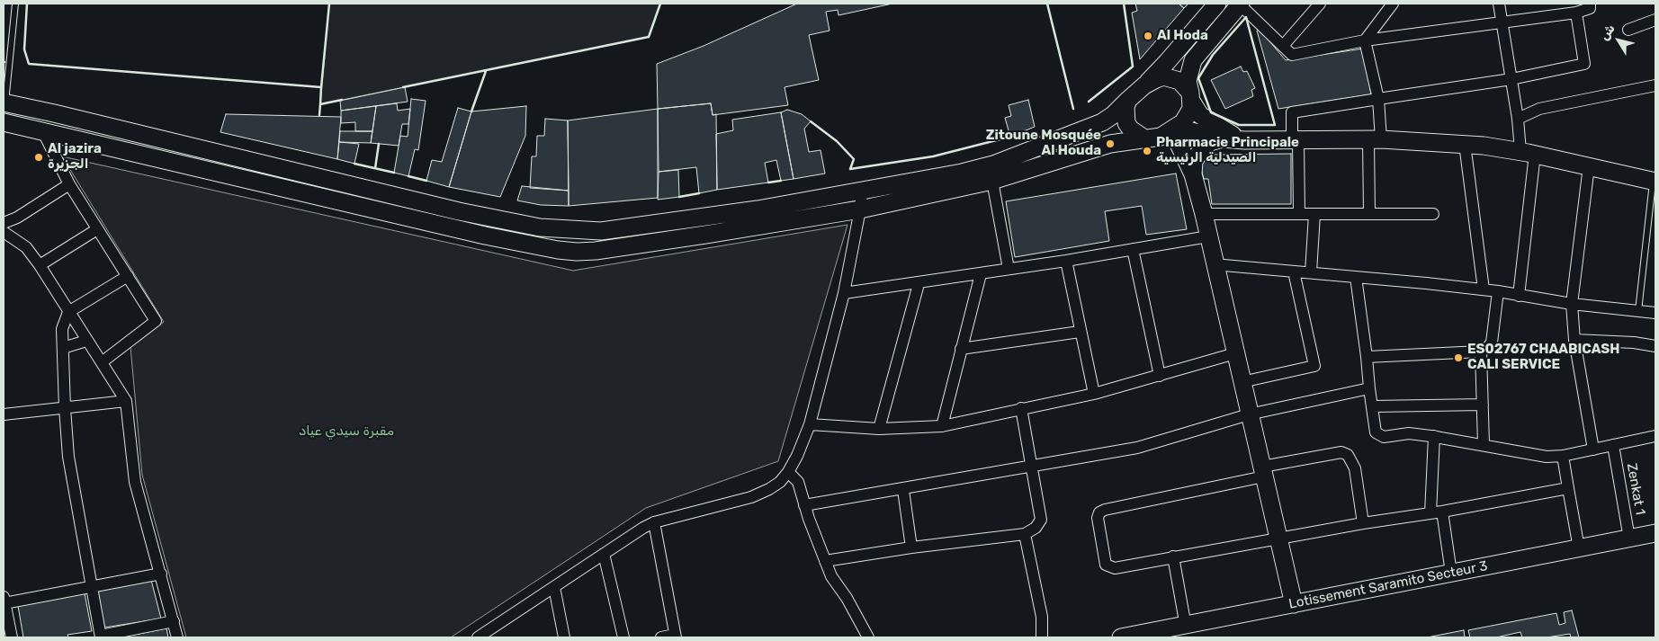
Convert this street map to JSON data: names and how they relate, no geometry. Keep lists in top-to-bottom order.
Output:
{
  "streets": {
    "main road": ["Lotissement Saramito Secteur 3"],
    "street": ["Zenkat 1"]
  },
  "crossings": [
    ["Zenkat 1", "Lotissement Saramito Secteur 3"]
  ],
  "parks": ["مقبرة سيدي عياد"],
  "places": [
    "Al Hoda",
    "Zitoune Mosquée Al Houda",
    "Pharmacie Principale الصيدلية الرئيسية",
    "Al jazira الجزيرة",
    "ES02767 CHAABICASH CALI SERVICE"
  ],
  "north": "top left"
}
